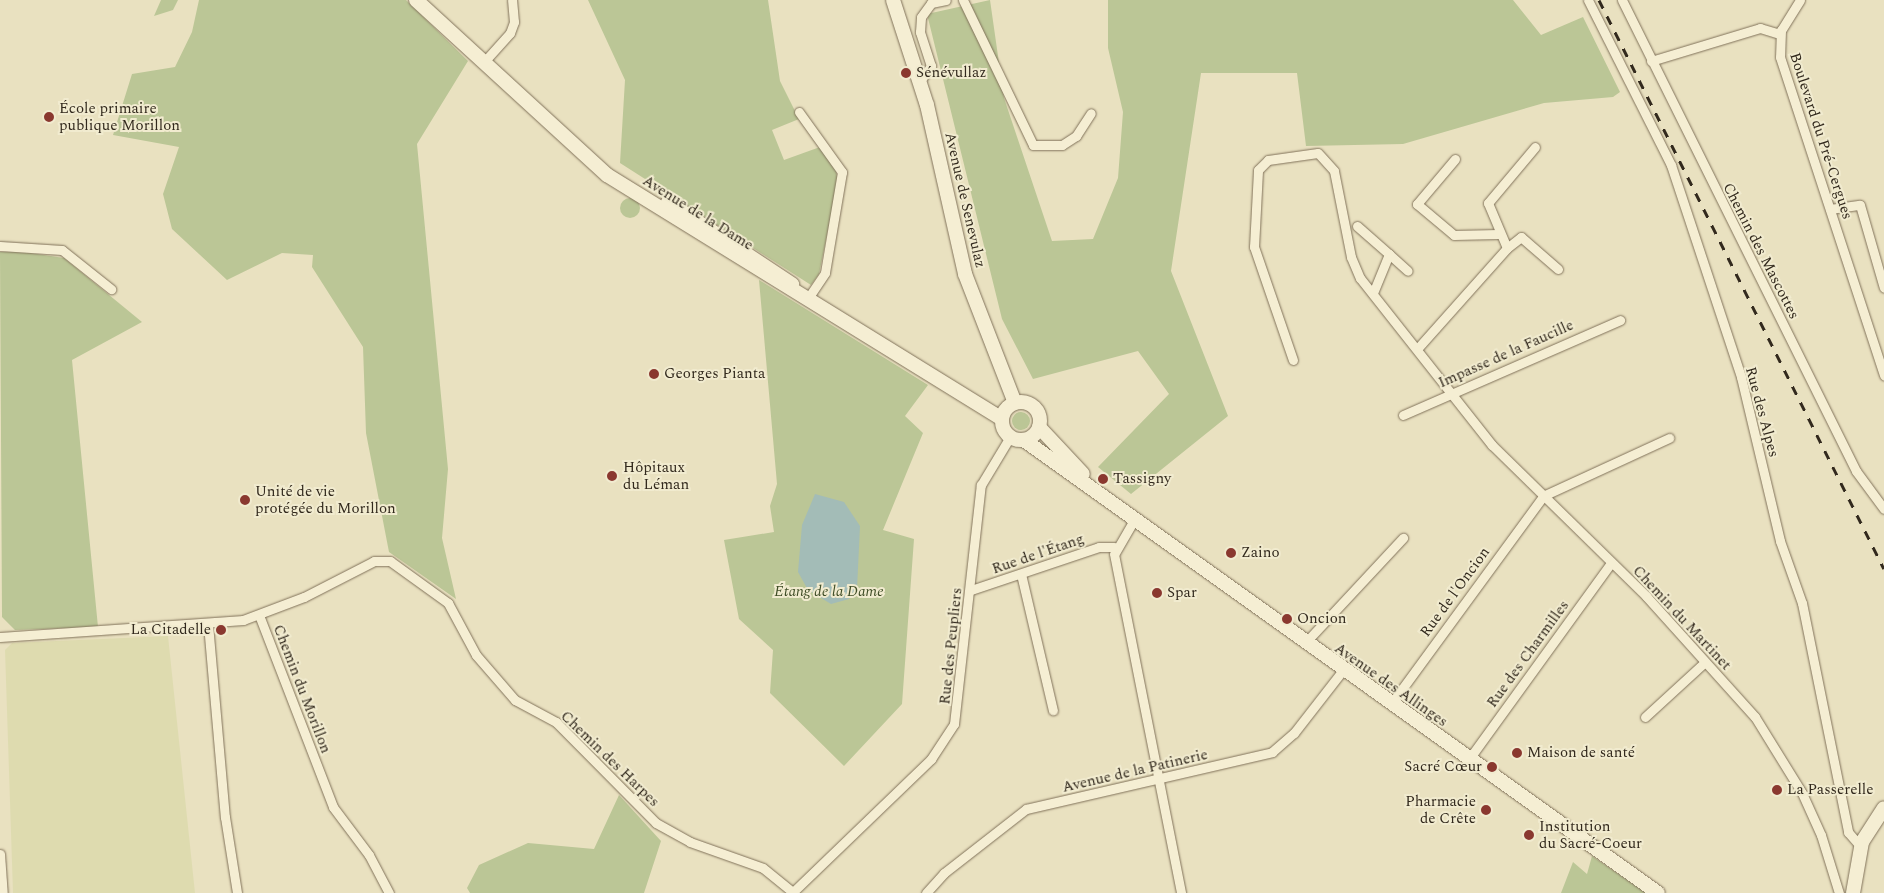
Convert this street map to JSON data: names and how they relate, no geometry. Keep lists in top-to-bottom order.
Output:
{
  "streets": {
    "main road": ["Avenue de Senevulaz", "Avenue de la Dame", "Avenue des Allinges"],
    "street": [
      "Boulevard du Pré-Cergues",
      "Chemin des Mascottes",
      "Impasse de la Faucille",
      "Rue des Alpes",
      "Rue de l'Étang",
      "Rue de l'Oncion",
      "Chemin du Martinet",
      "Rue des Peupliers",
      "Rue des Charmilles",
      "Chemin du Morillon",
      "Chemin des Harpes",
      "Avenue de la Patinerie"
    ]
  },
  "crossings": [
    ["Avenue de Senevulaz", "Avenue de la Dame"],
    ["Avenue de Senevulaz", "Rue des Peupliers"],
    ["Avenue de Senevulaz", "Avenue des Allinges"],
    ["Avenue de la Dame", "Rue des Peupliers"],
    ["Avenue de la Dame", "Avenue des Allinges"],
    ["Impasse de la Faucille", "Chemin du Martinet"],
    ["Rue de l'Étang", "Rue des Peupliers"],
    ["Rue de l'Oncion", "Chemin du Martinet"],
    ["Rue de l'Oncion", "Avenue des Allinges"],
    ["Chemin du Martinet", "Rue des Charmilles"],
    ["Rue des Peupliers", "Avenue des Allinges"],
    ["Rue des Peupliers", "Chemin des Harpes"],
    ["Rue des Charmilles", "Avenue des Allinges"],
    ["Avenue des Allinges", "Avenue de la Patinerie"],
    ["Chemin du Morillon", "Chemin des Harpes"]
  ],
  "parks": ["Étang de la Dame"],
  "places": [
    "Sénévullaz",
    "École primaire publique Morillon",
    "Georges Pianta",
    "Hôpitaux du Léman",
    "Tassigny",
    "Unité de vie protégée du Morillon",
    "Zaino",
    "Spar",
    "Oncion",
    "La Citadelle",
    "Maison de santé",
    "Sacré Cœur",
    "La Passerelle",
    "Pharmacie de Crête",
    "Institution du Sacré-Coeur"
  ]
}
